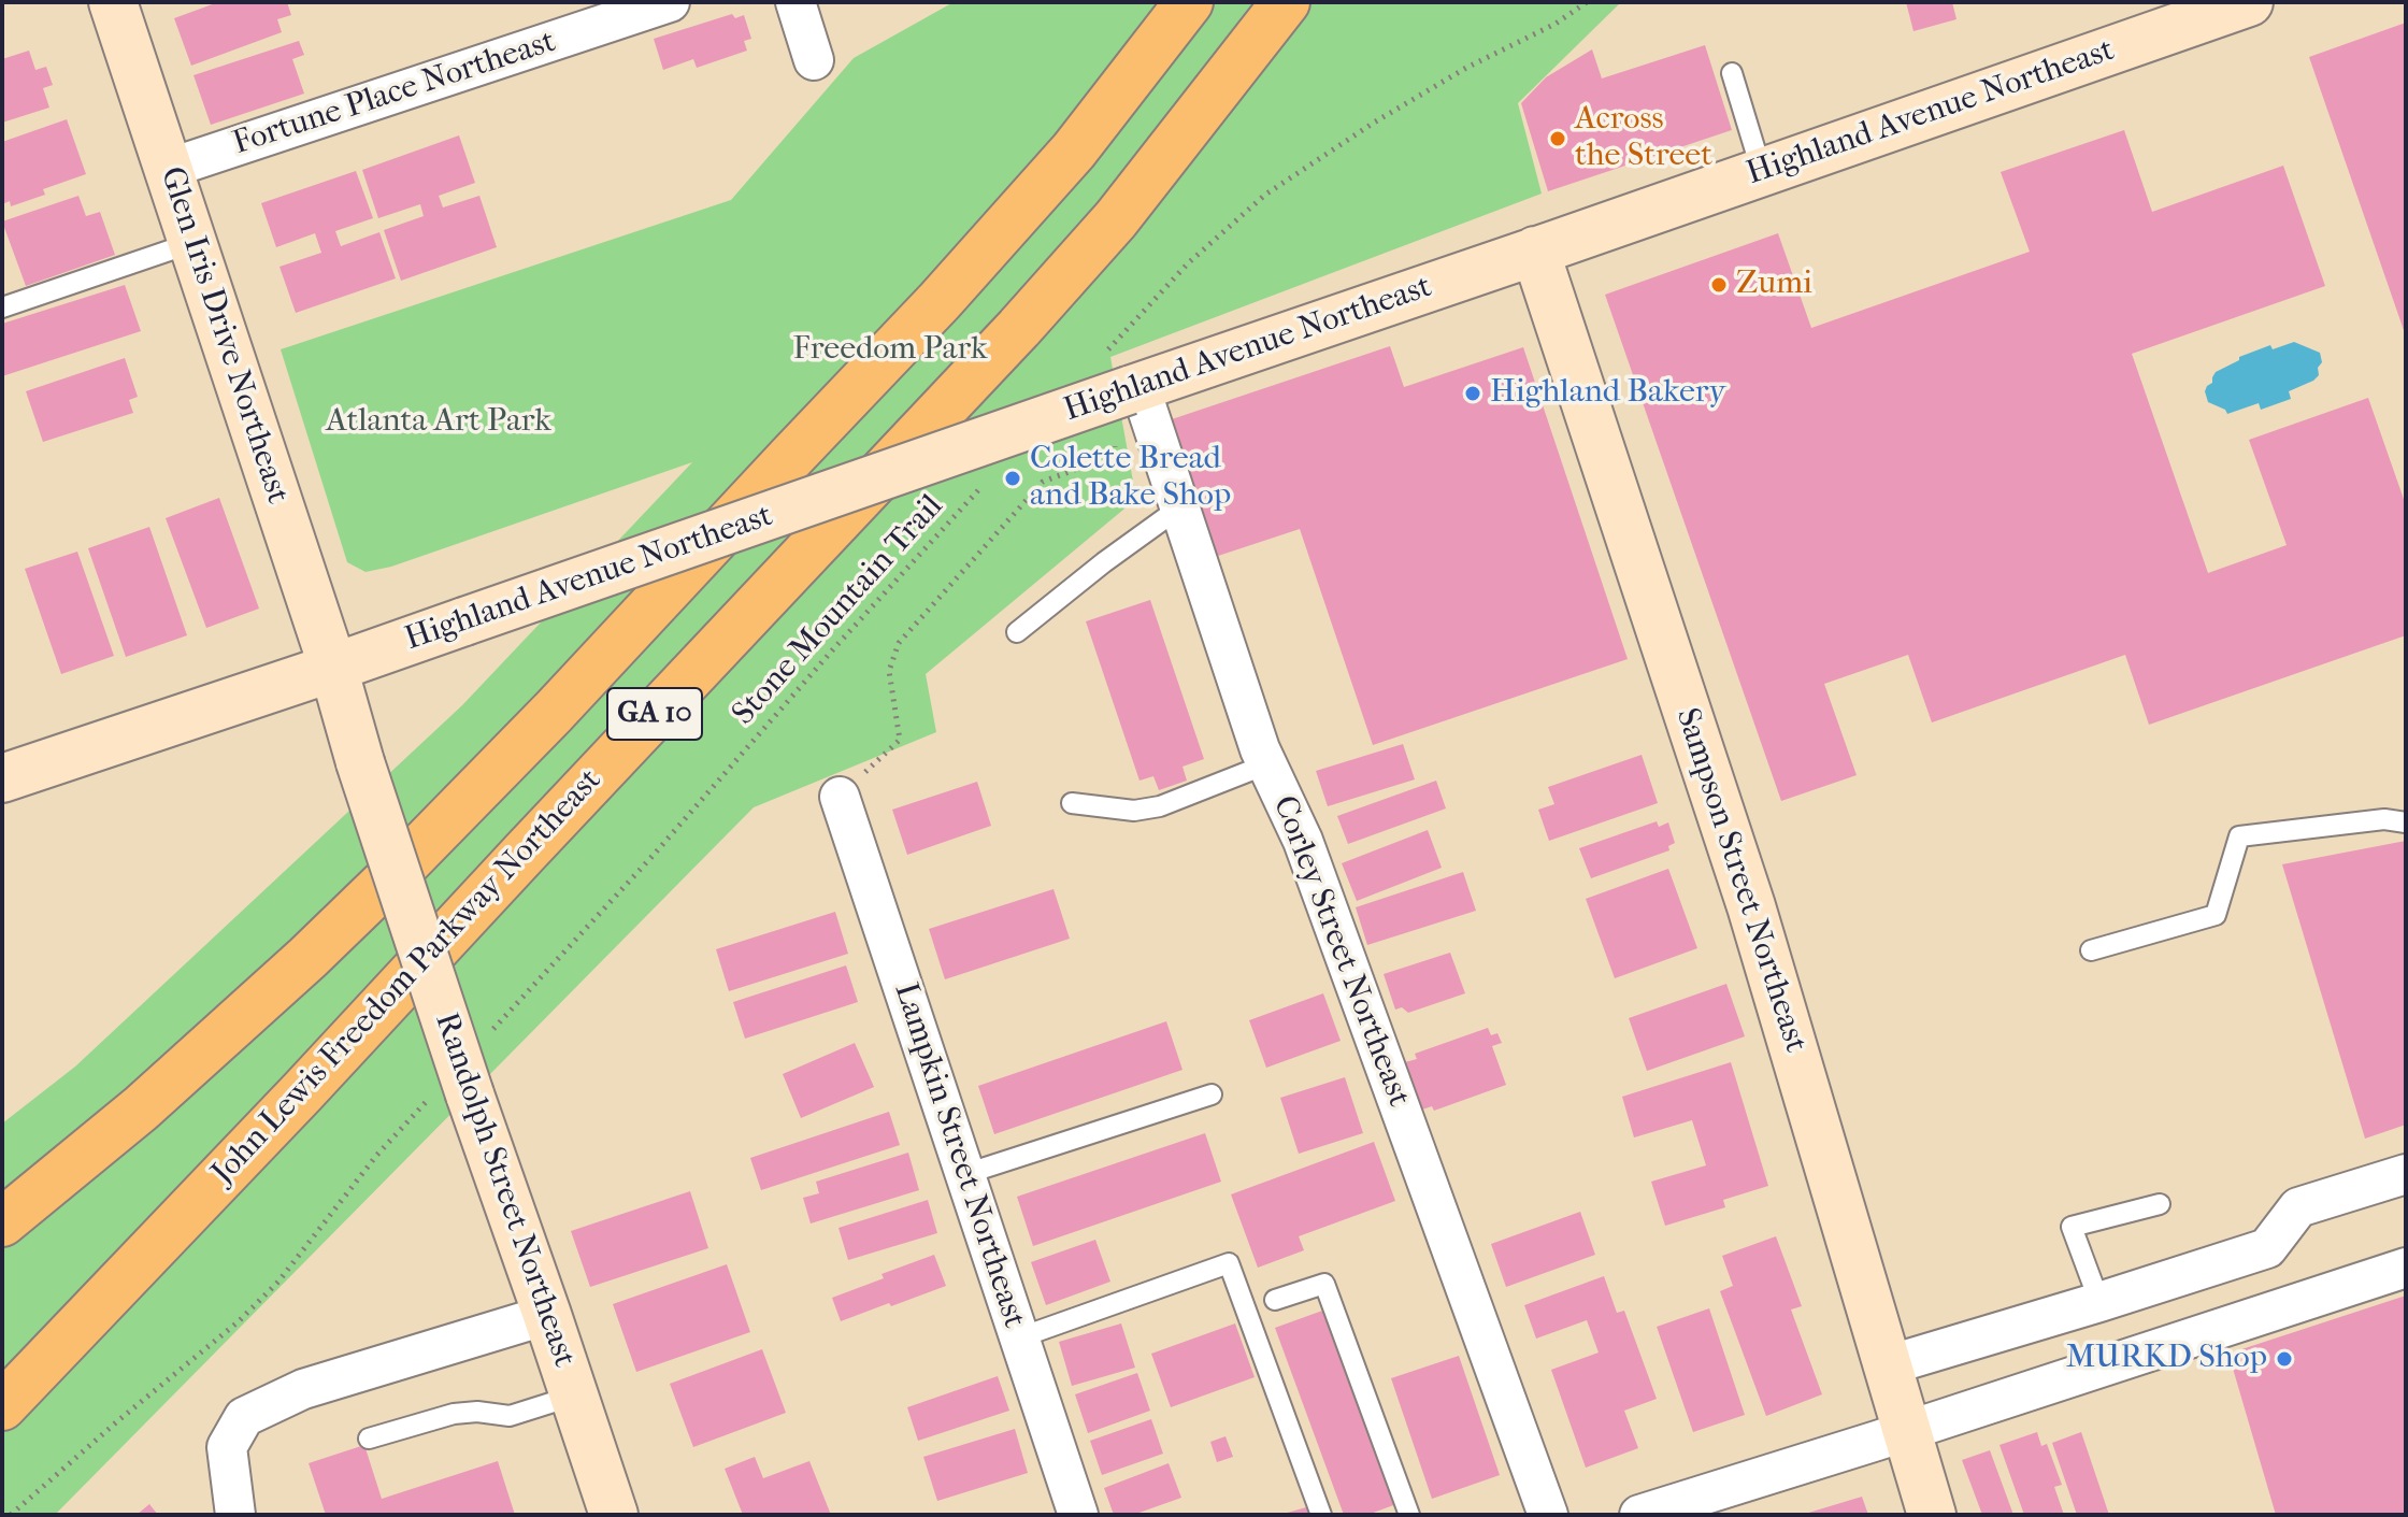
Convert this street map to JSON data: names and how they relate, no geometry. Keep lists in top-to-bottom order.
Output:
{
  "streets": {
    "highway": ["GA 10", "John Lewis Freedom Parkway Northeast"],
    "street": [
      "Fortune Place Northeast",
      "Highland Avenue Northeast",
      "Glen Iris Drive Northeast",
      "Sampson Street Northeast",
      "Corley Street Northeast",
      "Lampkin Street Northeast",
      "Randolph Street Northeast"
    ],
    "path": ["Stone Mountain Trail"]
  },
  "crossings": [
    ["Fortune Place Northeast", "Glen Iris Drive Northeast"],
    ["Highland Avenue Northeast", "Glen Iris Drive Northeast"],
    ["Highland Avenue Northeast", "Sampson Street Northeast"],
    ["Highland Avenue Northeast", "Corley Street Northeast"],
    ["Highland Avenue Northeast", "Randolph Street Northeast"],
    ["Glen Iris Drive Northeast", "Randolph Street Northeast"]
  ],
  "parks": ["Freedom Park", "Atlanta Art Park"],
  "places": [
    "Across the Street",
    "Zumi",
    "Highland Bakery",
    "Colette Bread and Bake Shop",
    "MURKD Shop"
  ]
}
